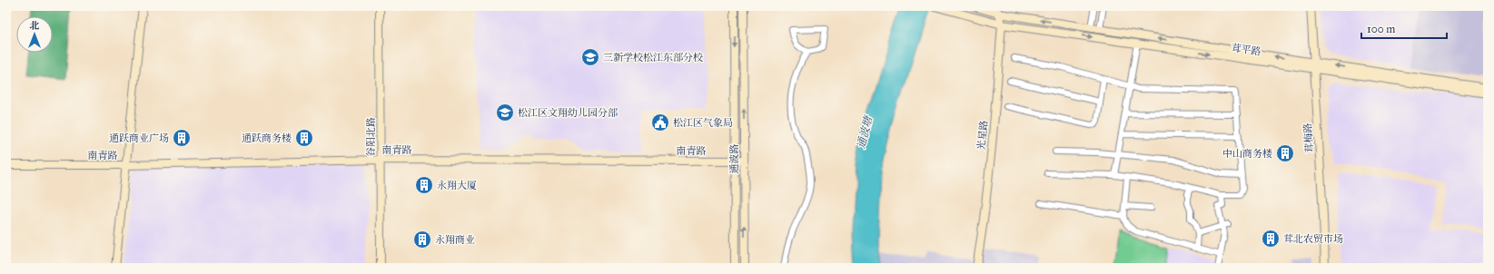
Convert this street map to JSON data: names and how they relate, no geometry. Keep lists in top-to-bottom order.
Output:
{
  "streets": {
    "main road": [
      "茸平路",
      "光星路",
      "谷阳北路",
      "茸梅路",
      "南青路",
      "通波路"
    ]
  },
  "crossings": [
    ["茸平路", "光星路"],
    ["茸平路", "茸梅路"],
    ["谷阳北路", "南青路"],
    ["南青路", "通波路"]
  ],
  "water": ["通波塘"],
  "places": {
    "school or university": ["三新学校松江东部分校", "松江区文翔幼儿园分部"],
    "public building": ["松江区气象局"],
    "building": [
      "通跃商业广场",
      "通跃商务楼",
      "中山商务楼",
      "永翔大厦",
      "茸北农贸市场",
      "永翔商业"
    ]
  },
  "scale_bar": "100 m",
  "north": "top"
}
